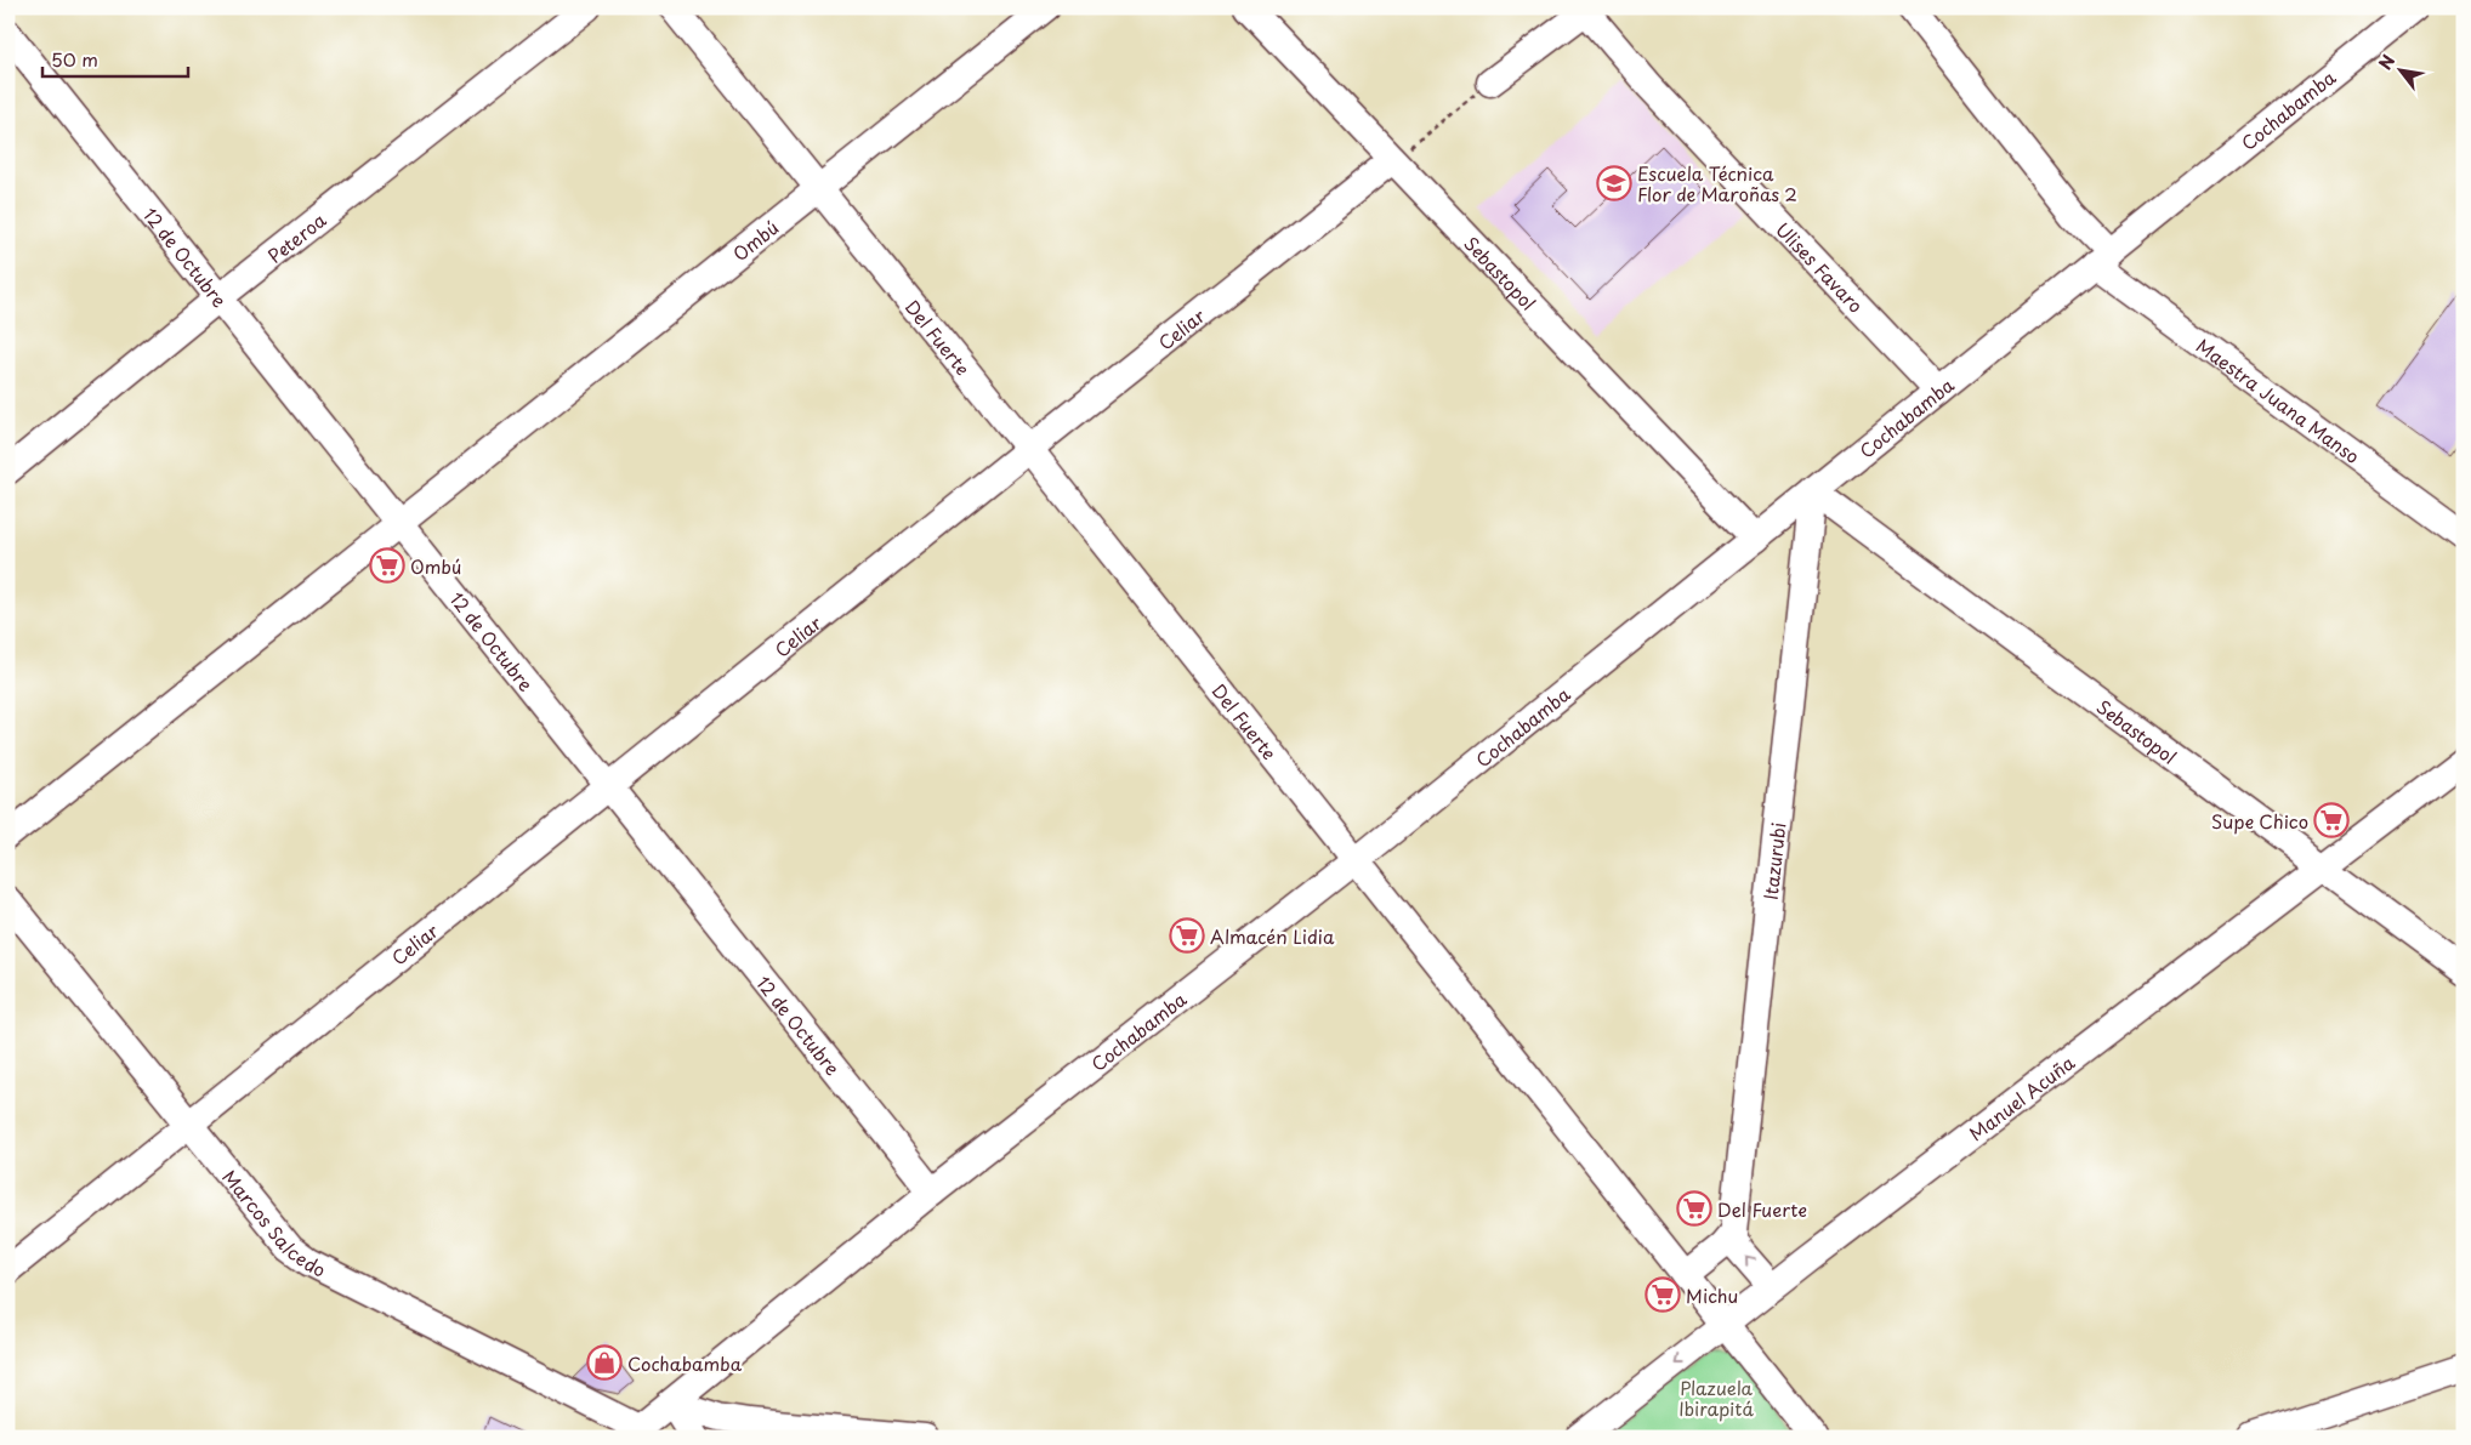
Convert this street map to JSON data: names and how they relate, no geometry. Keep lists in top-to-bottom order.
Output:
{
  "streets": {
    "street": [
      "Cochabamba",
      "Peteroa",
      "Ombú",
      "12 de Octubre",
      "Ulises Favaro",
      "Sebastopol",
      "Celiar",
      "Del Fuerte",
      "Maestra Juana Manso",
      "Itazurubi",
      "Manuel Acuña",
      "Marcos Salcedo"
    ]
  },
  "crossings": [
    ["Cochabamba", "12 de Octubre"],
    ["Cochabamba", "Ulises Favaro"],
    ["Cochabamba", "Sebastopol"],
    ["Cochabamba", "Del Fuerte"],
    ["Cochabamba", "Maestra Juana Manso"],
    ["Cochabamba", "Itazurubi"],
    ["Cochabamba", "Marcos Salcedo"],
    ["Peteroa", "12 de Octubre"],
    ["Ombú", "12 de Octubre"],
    ["Ombú", "Del Fuerte"],
    ["12 de Octubre", "Celiar"],
    ["Sebastopol", "Celiar"],
    ["Sebastopol", "Itazurubi"],
    ["Sebastopol", "Manuel Acuña"],
    ["Celiar", "Del Fuerte"],
    ["Celiar", "Marcos Salcedo"],
    ["Del Fuerte", "Manuel Acuña"]
  ],
  "parks": ["Plazuela Ibirapitá"],
  "places": {
    "school or university": ["Escuela Técnica Flor de Maroñas 2"],
    "supermarket": [
      "Ombú",
      "Supe Chico",
      "Almacén Lidia",
      "Del Fuerte",
      "Michu"
    ],
    "shop": ["Cochabamba"]
  },
  "scale_bar": "50 m",
  "north": "top left"
}
